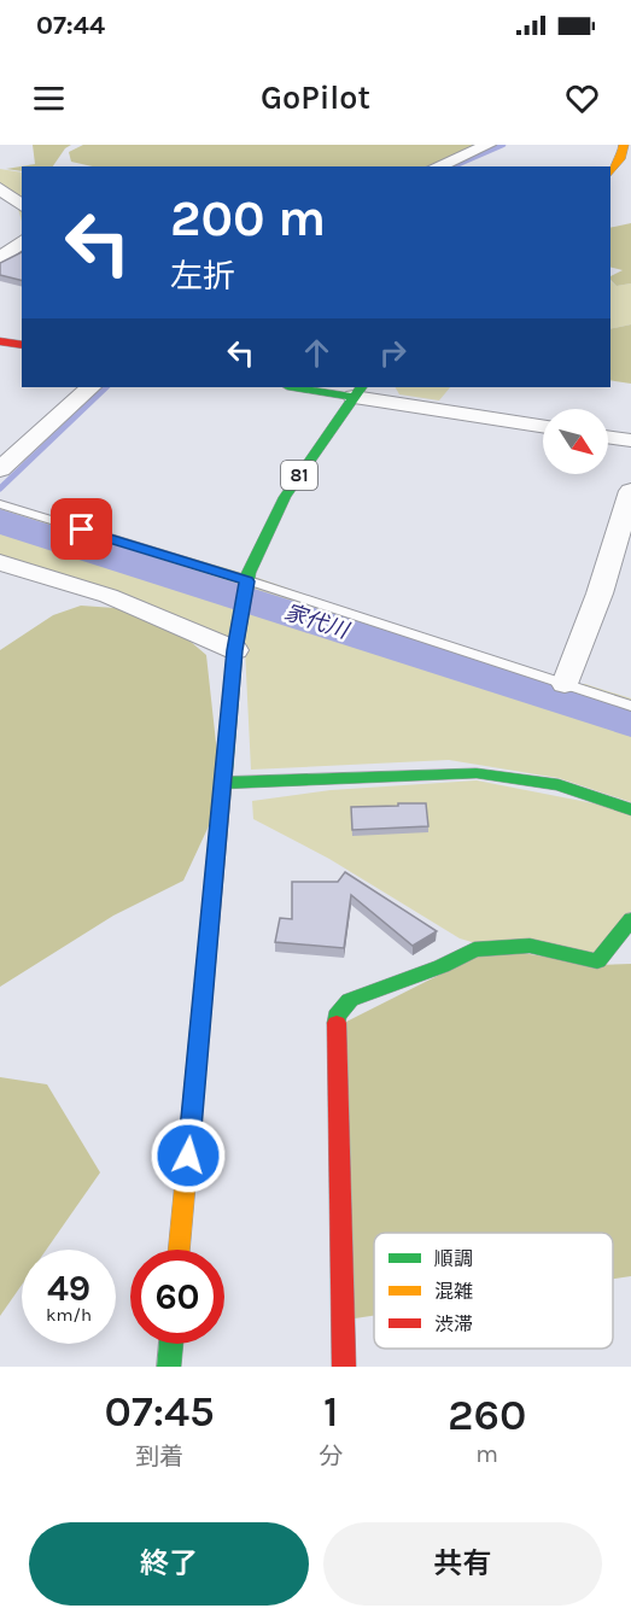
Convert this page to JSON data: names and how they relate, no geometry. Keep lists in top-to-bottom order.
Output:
{
  "streets": {
    "main road": ["81"]
  },
  "water": ["家代川"],
  "legend": ["順調", "混雑", "渋滞"],
  "north": "bottom right",
  "page": {
    "status": "07:44",
    "header": "GoPilot",
    "turn": ["200 m", "左折"],
    "speed": "49 km/h",
    "limit": "60",
    "eta": [
      "07:45",
      "到着",
      "1",
      "分",
      "260",
      "m"
    ],
    "buttons": ["終了", "共有"]
  }
}
